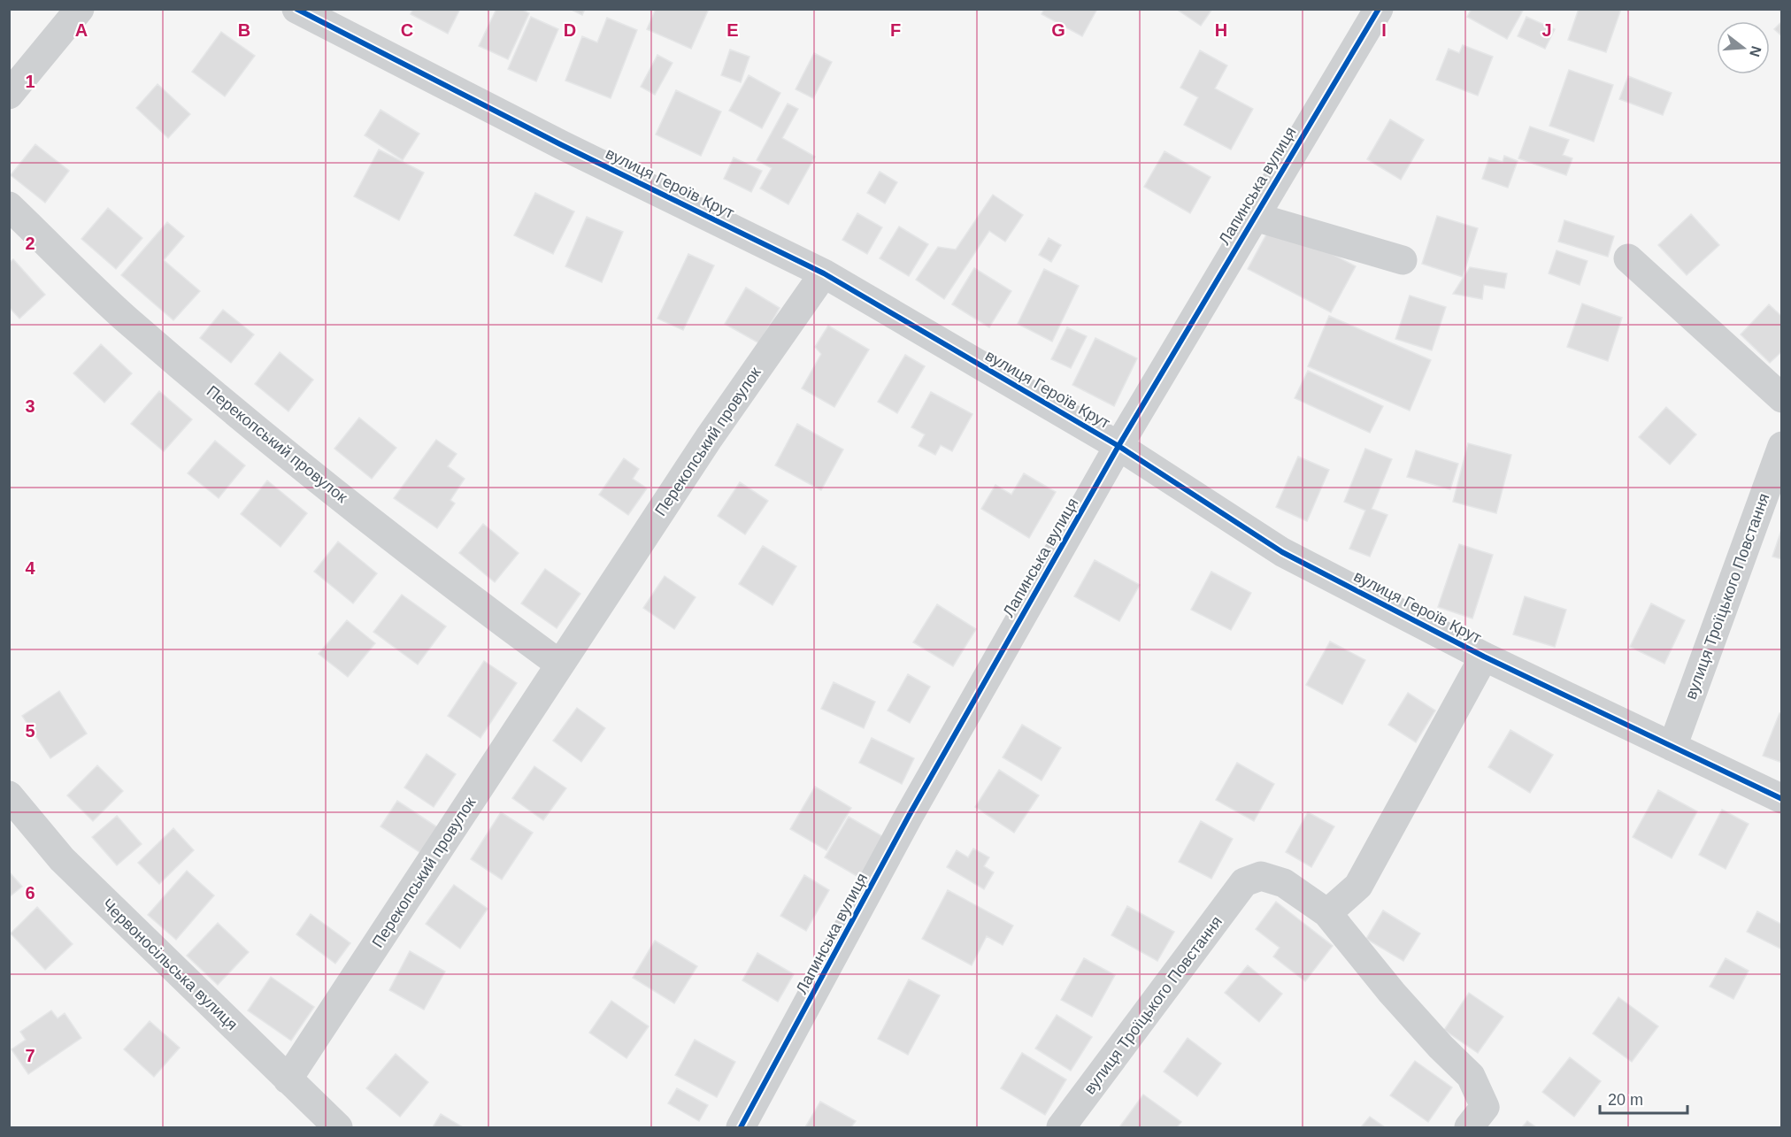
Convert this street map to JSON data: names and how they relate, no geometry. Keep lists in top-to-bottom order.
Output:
{
  "streets": {
    "street": [
      "вулиця Героїв Крут",
      "Лапинська вулиця",
      "Перекопський провулок",
      "вулиця Троїцького Повстання",
      "Червоносільська вулиця"
    ]
  },
  "crossings": [
    ["вулиця Героїв Крут", "Лапинська вулиця"],
    ["вулиця Героїв Крут", "Перекопський провулок"],
    ["вулиця Героїв Крут", "вулиця Троїцького Повстання"],
    ["Перекопський провулок", "Червоносільська вулиця"]
  ],
  "scale_bar": "20 m",
  "north": "right",
  "grid": {
    "columns": [
      "A",
      "B",
      "C",
      "D",
      "E",
      "F",
      "G",
      "H",
      "I",
      "J"
    ],
    "rows": [
      "1",
      "2",
      "3",
      "4",
      "5",
      "6",
      "7"
    ]
  }
}
